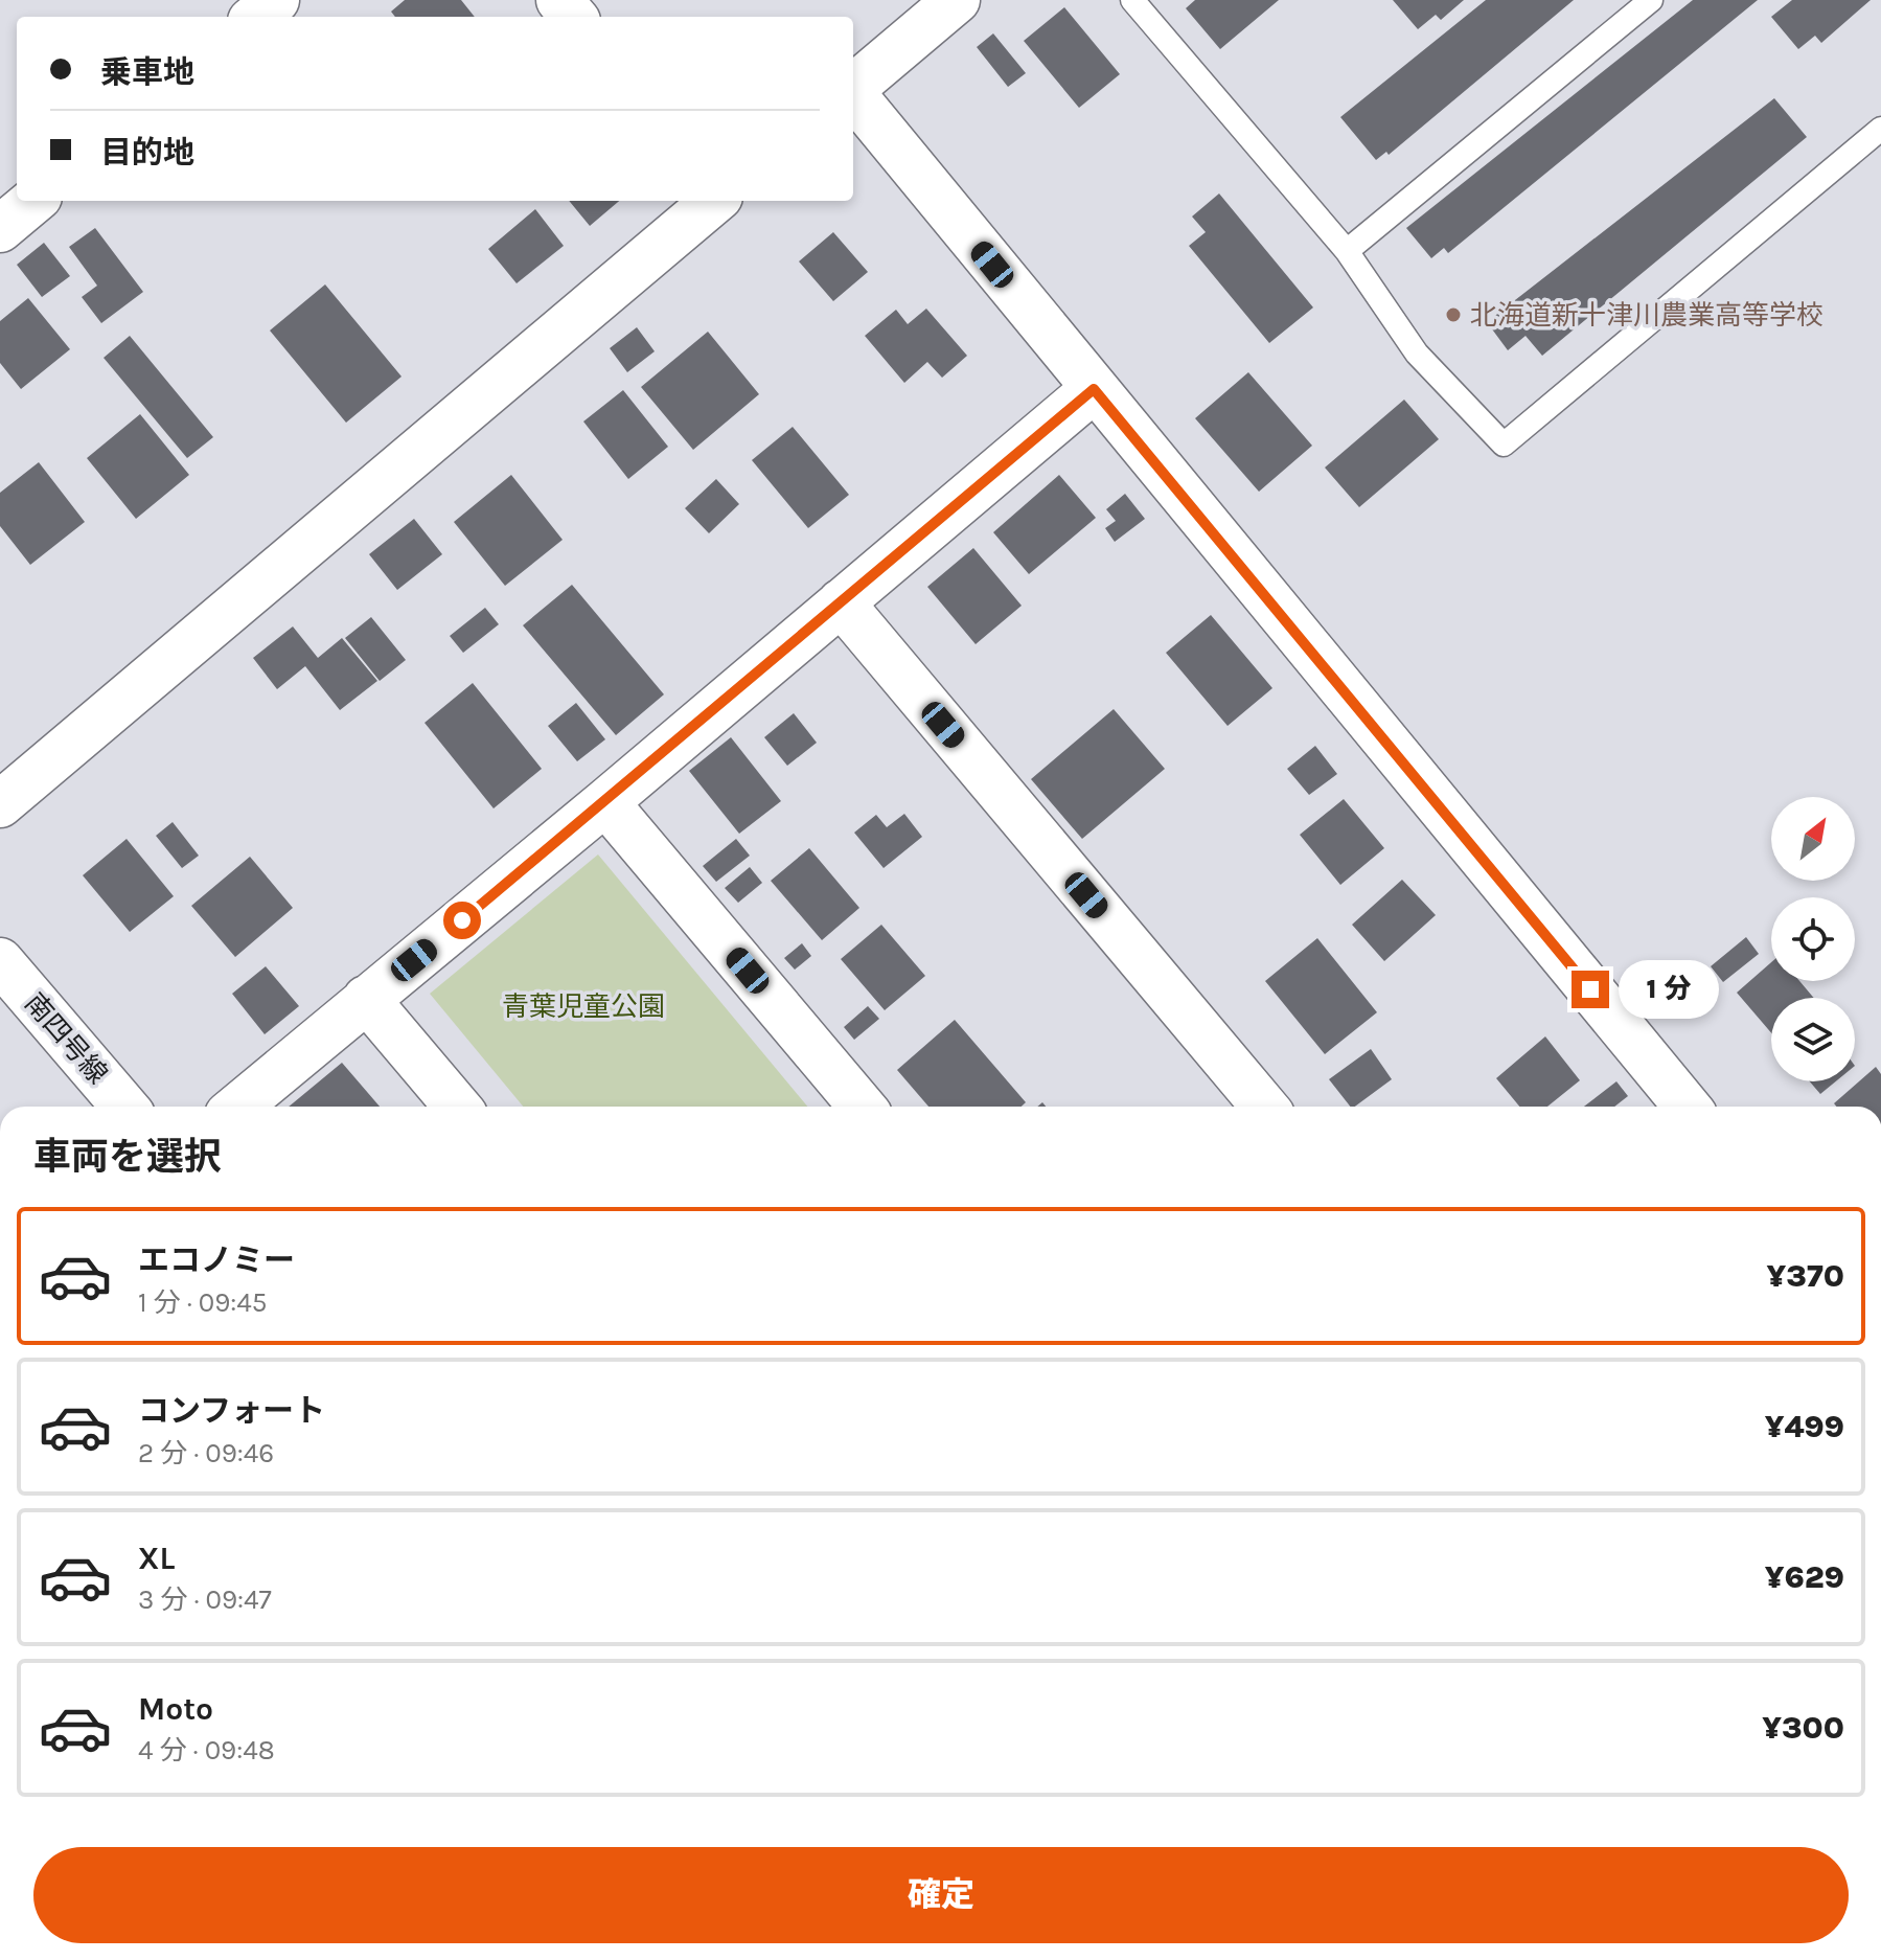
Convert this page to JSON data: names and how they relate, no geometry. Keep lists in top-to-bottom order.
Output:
{
  "streets": {
    "street": ["南四号線"]
  },
  "parks": ["青葉児童公園"],
  "places": ["北海道新十津川農業高等学校"],
  "north": "top right",
  "page": {
    "banner": ["乗車地", "目的地"],
    "bubble": "1 分",
    "heading": "車両を選択",
    "list": [
      {
        "name": "エコノミー",
        "note": "1 分 · 09:45",
        "value": "¥370"
      },
      {
        "name": "コンフォート",
        "note": "2 分 · 09:46",
        "value": "¥499"
      },
      {
        "name": "XL",
        "note": "3 分 · 09:47",
        "value": "¥629"
      },
      {
        "name": "Moto",
        "note": "4 分 · 09:48",
        "value": "¥300"
      }
    ],
    "buttons": "確定"
  }
}
